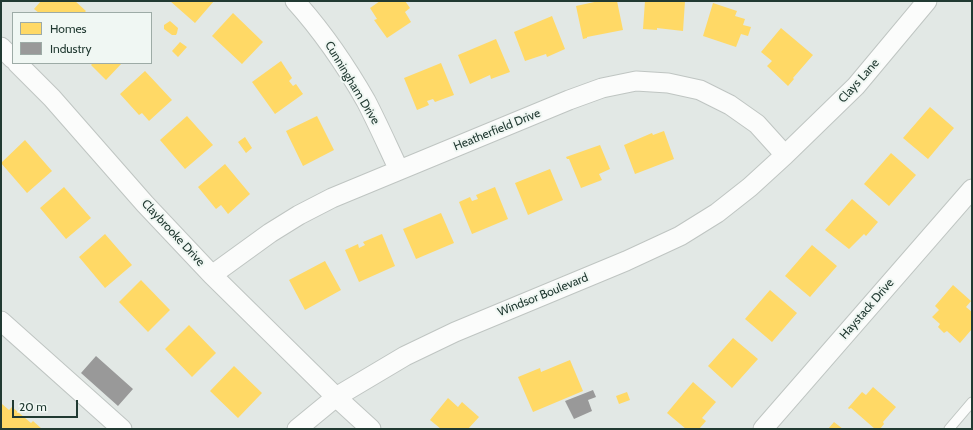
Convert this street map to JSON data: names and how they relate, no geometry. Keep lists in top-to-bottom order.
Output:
{
  "streets": {
    "street": [
      "Clays Lane",
      "Cunningham Drive",
      "Heatherfield Drive",
      "Claybrooke Drive",
      "Windsor Boulevard",
      "Haystack Drive"
    ]
  },
  "crossings": [
    ["Clays Lane", "Heatherfield Drive"],
    ["Clays Lane", "Windsor Boulevard"],
    ["Cunningham Drive", "Heatherfield Drive"],
    ["Heatherfield Drive", "Claybrooke Drive"],
    ["Heatherfield Drive", "Windsor Boulevard"],
    ["Claybrooke Drive", "Windsor Boulevard"]
  ],
  "legend": ["Homes", "Industry"],
  "scale_bar": "20 m"
}
